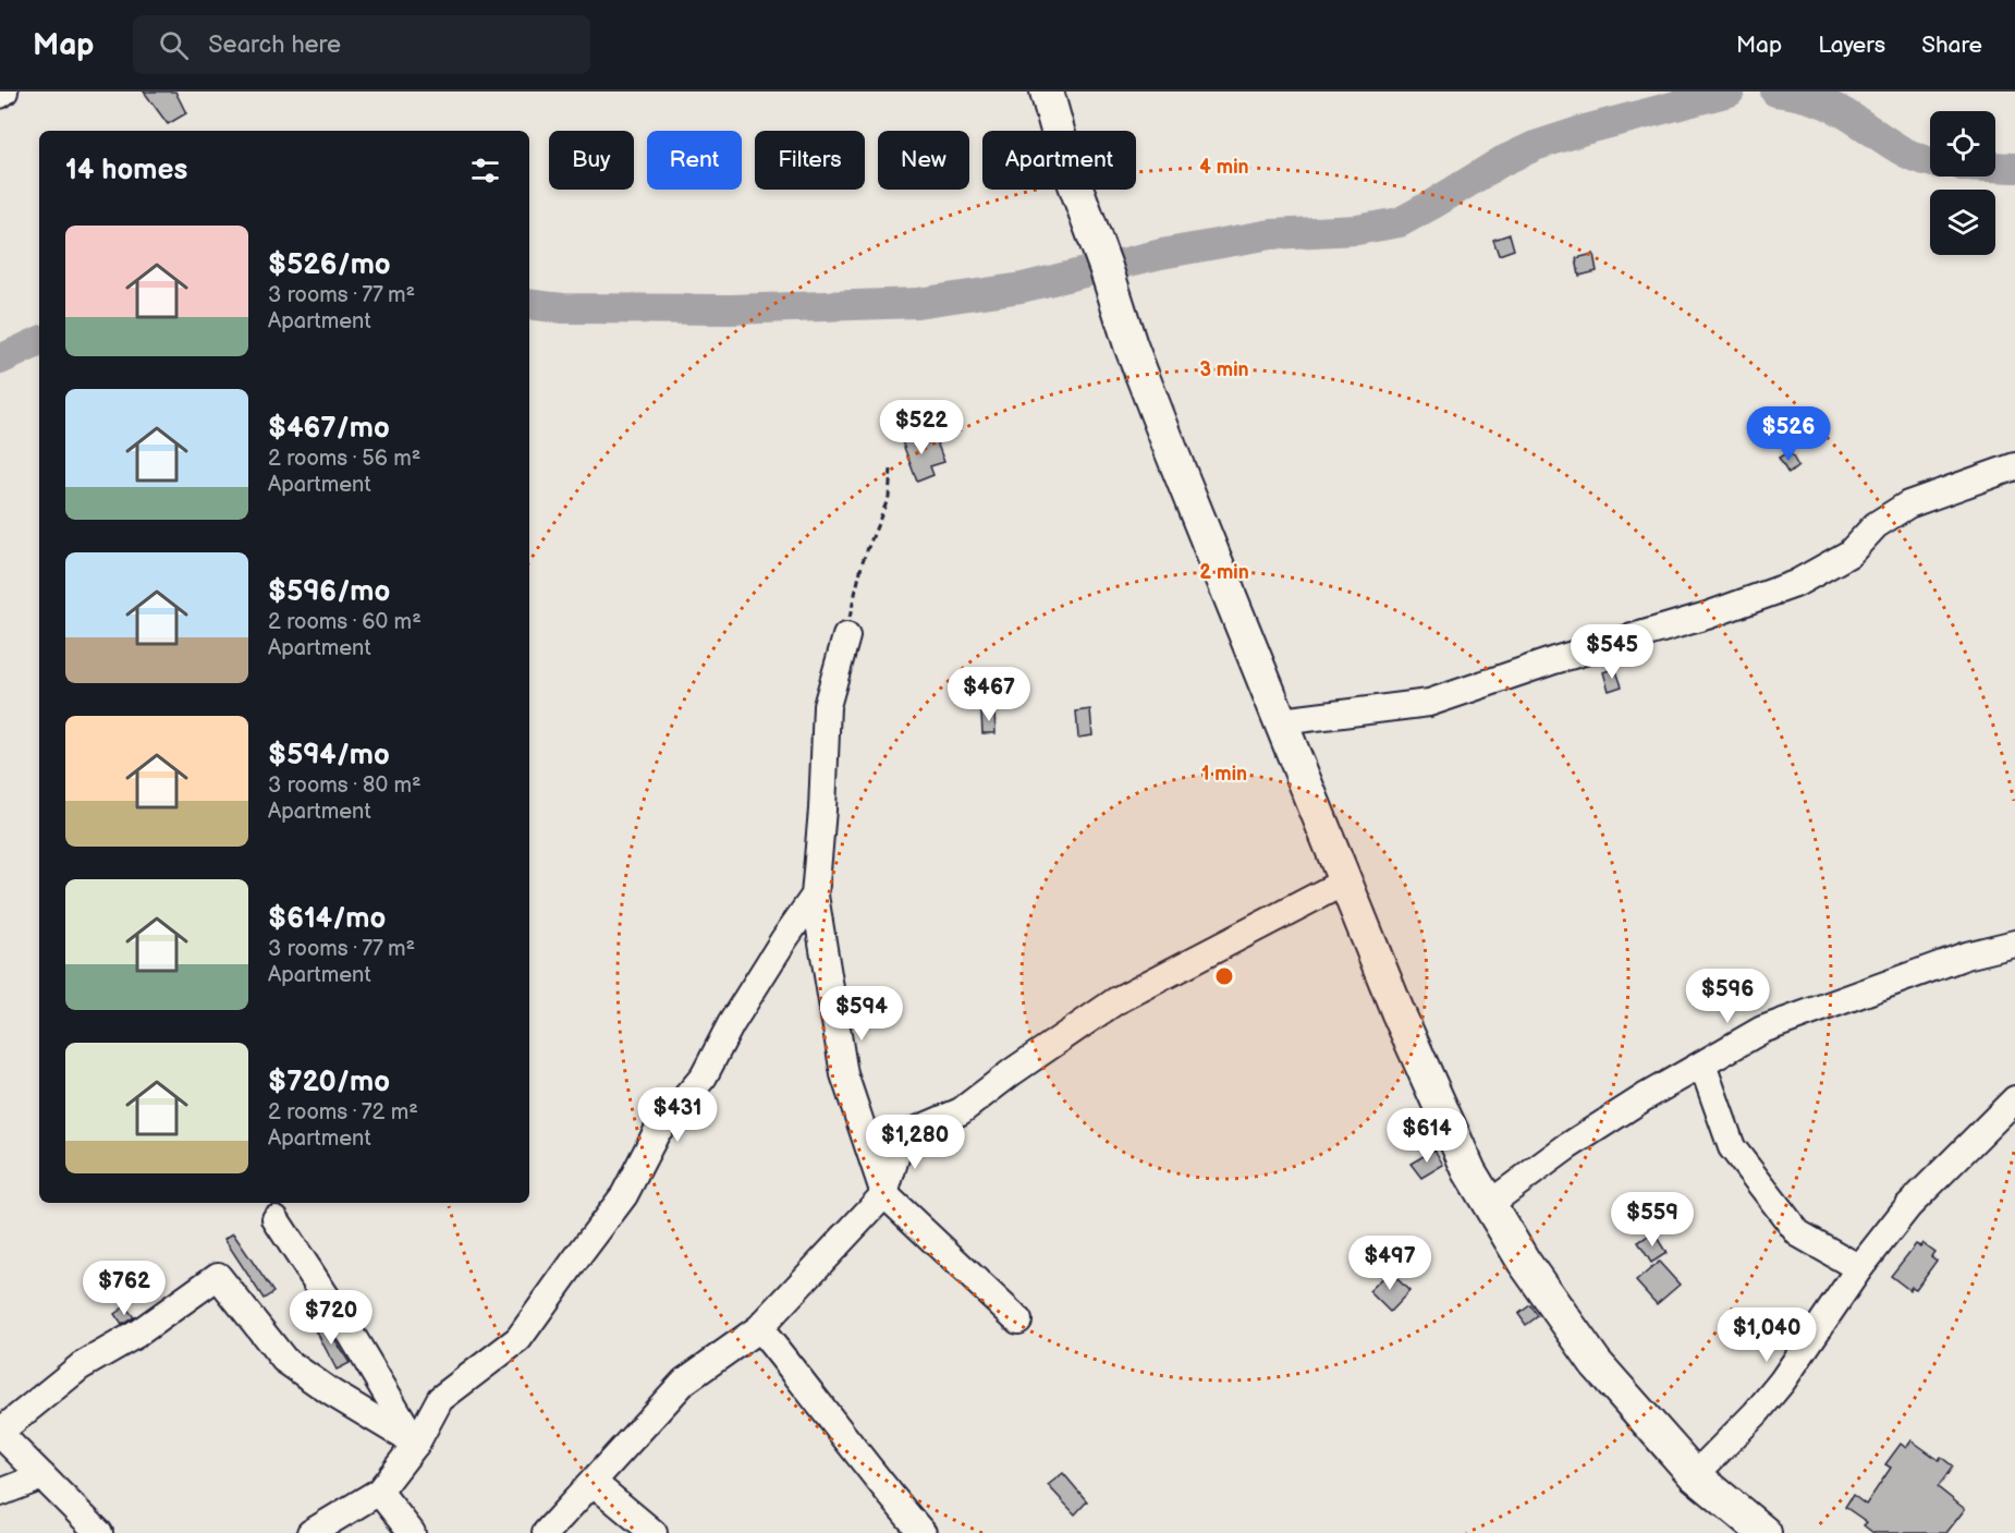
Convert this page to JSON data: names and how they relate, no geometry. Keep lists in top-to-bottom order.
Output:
{
  "page": {
    "header": "Map",
    "search": "Search here",
    "nav": ["Map", "Layers", "Share"],
    "chip": [
      "Buy",
      "Rent",
      "Filters",
      "New",
      "Apartment"
    ],
    "heading": "14 homes",
    "list": [
      {
        "name": "$526/mo",
        "note": "3 rooms · 77 m² · Apartment"
      },
      {
        "name": "$467/mo",
        "note": "2 rooms · 56 m² · Apartment"
      },
      {
        "name": "$596/mo",
        "note": "2 rooms · 60 m² · Apartment"
      },
      {
        "name": "$594/mo",
        "note": "3 rooms · 80 m² · Apartment"
      },
      {
        "name": "$614/mo",
        "note": "3 rooms · 77 m² · Apartment"
      },
      {
        "name": "$720/mo",
        "note": "2 rooms · 72 m² · Apartment"
      }
    ],
    "price": [
      "$522",
      "$526",
      "$545",
      "$467",
      "$596",
      "$594",
      "$431",
      "$614",
      "$1,280",
      "$559",
      "$497",
      "$762",
      "$720",
      "$1,040"
    ]
  },
  "rings": [
    "4 min",
    "3 min",
    "2 min",
    "1 min"
  ]
}
